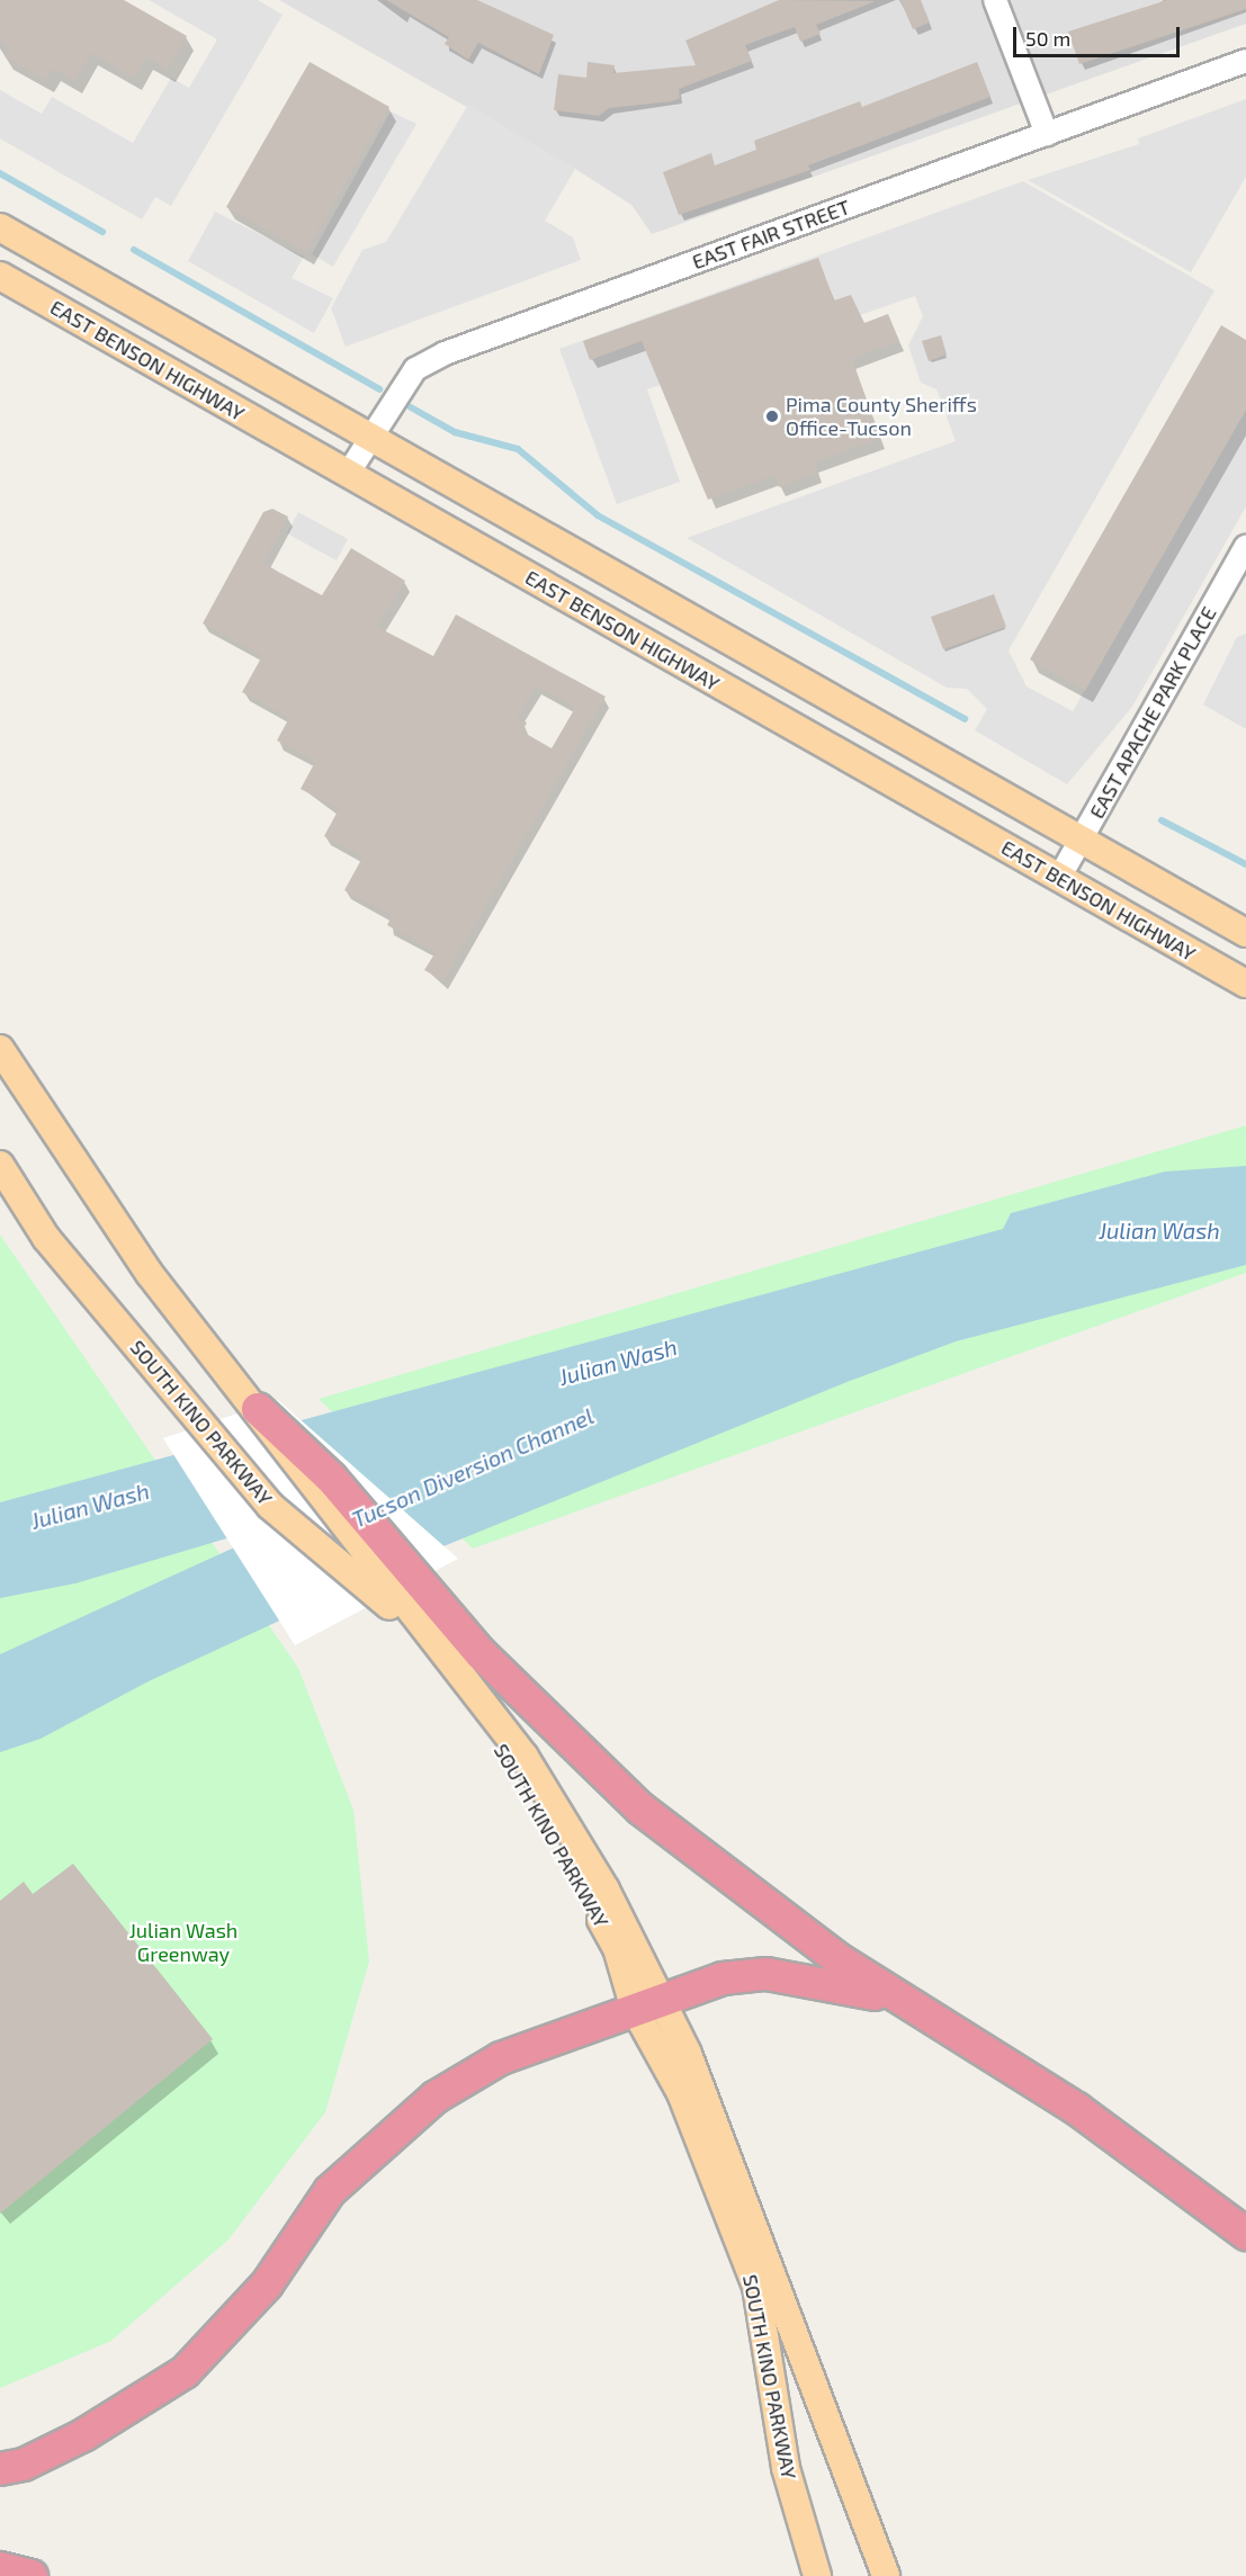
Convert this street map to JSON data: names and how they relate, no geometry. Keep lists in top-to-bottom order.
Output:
{
  "streets": {
    "main road": ["EAST BENSON HIGHWAY", "SOUTH KINO PARKWAY"],
    "street": ["EAST FAIR STREET", "EAST APACHE PARK PLACE"]
  },
  "crossings": [
    ["EAST FAIR STREET", "EAST BENSON HIGHWAY"],
    ["EAST BENSON HIGHWAY", "EAST APACHE PARK PLACE"]
  ],
  "water": ["Julian Wash", "Tucson Diversion Channel"],
  "parks": ["Julian Wash Greenway"],
  "places": ["Pima County Sheriffs Office-Tucson"],
  "scale_bar": "50 m"
}
